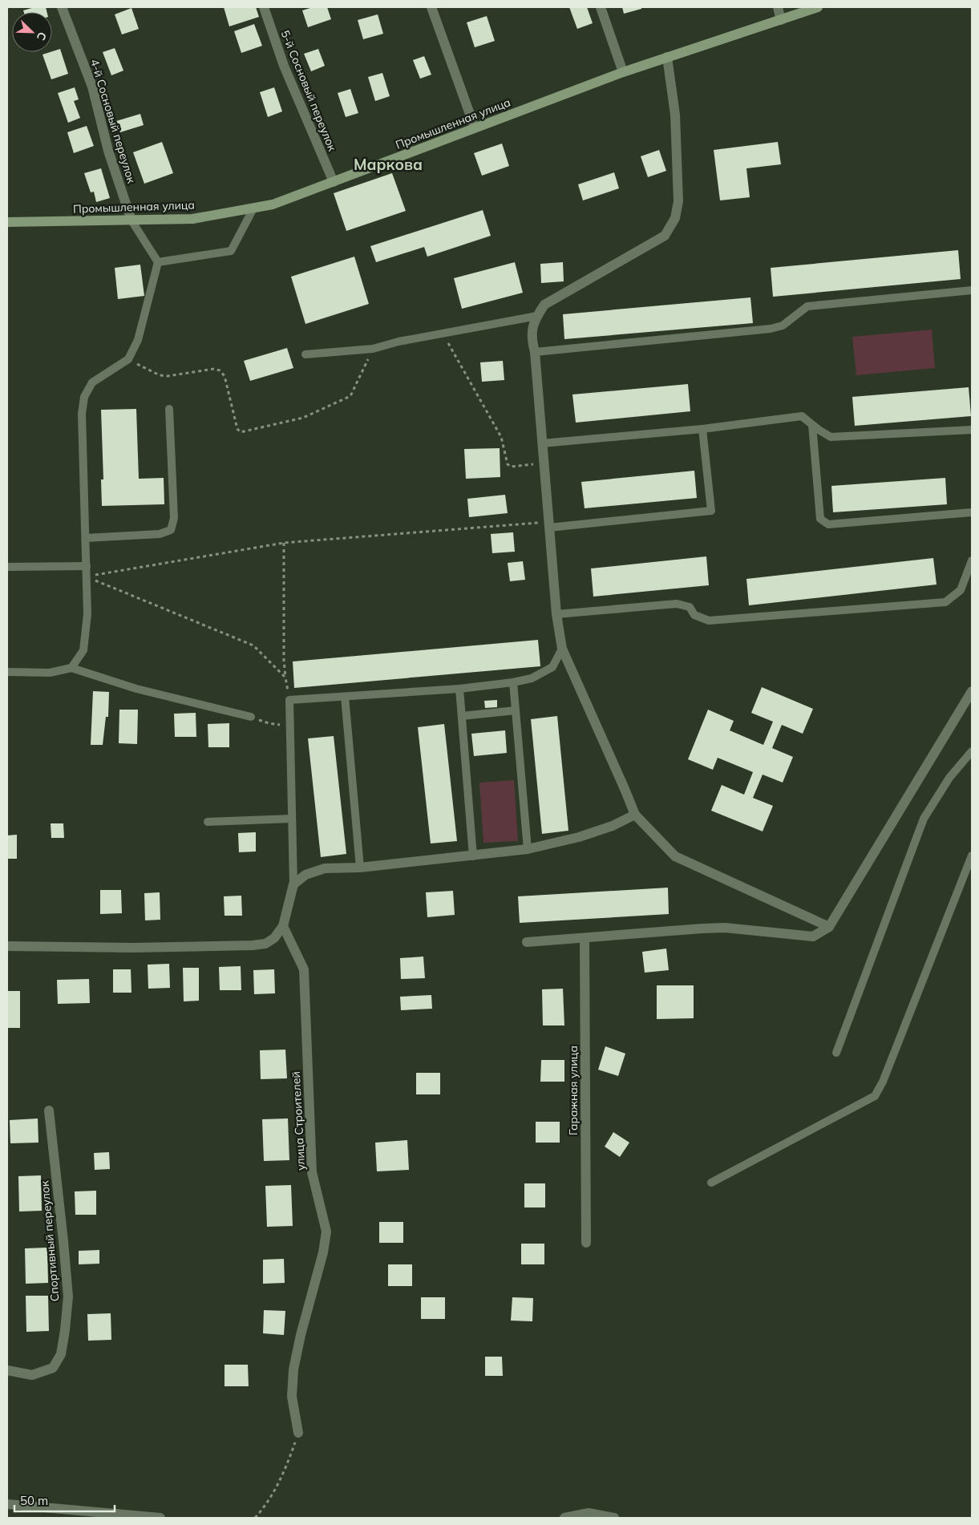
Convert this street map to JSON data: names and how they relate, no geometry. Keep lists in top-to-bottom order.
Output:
{
  "streets": {
    "street": [
      "5-й Сосновый переулок",
      "4-й Сосновый переулок",
      "Промышленная улица",
      "Гаражная улица",
      "улица Строителей",
      "Спортивный переулок"
    ]
  },
  "crossings": [
    ["5-й Сосновый переулок", "Промышленная улица"],
    ["4-й Сосновый переулок", "Промышленная улица"]
  ],
  "districts": ["Маркова"],
  "scale_bar": "50 m",
  "north": "bottom right"
}
